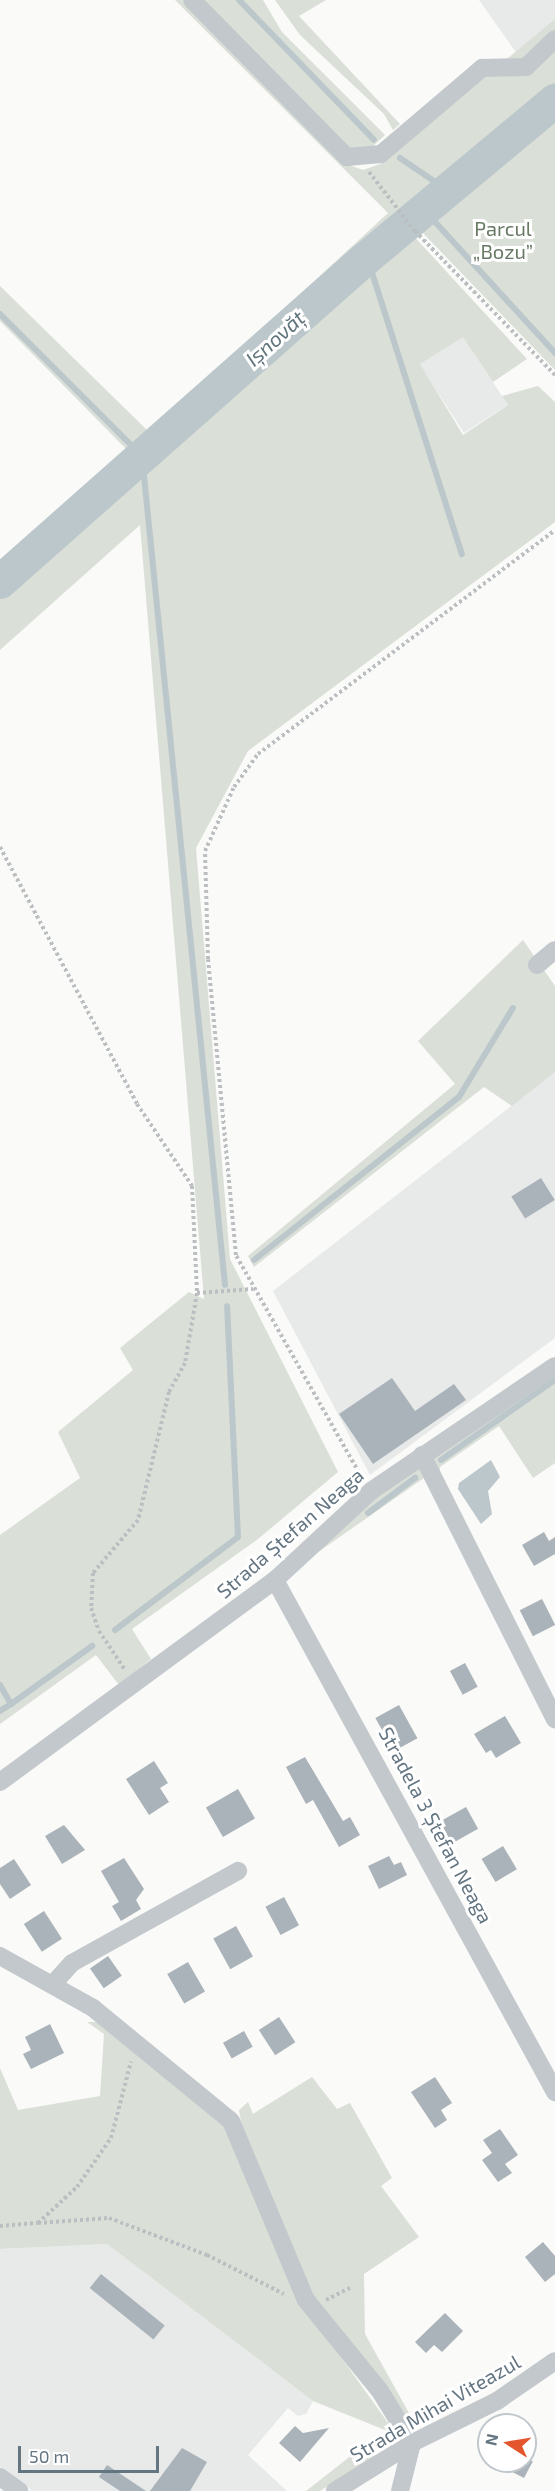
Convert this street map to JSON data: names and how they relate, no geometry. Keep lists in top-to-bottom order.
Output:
{
  "streets": {
    "street": ["Strada Ștefan Neaga", "Stradela 3 Ștefan Neaga", "Strada Mihai Viteazul"]
  },
  "crossings": [
    ["Strada Ștefan Neaga", "Stradela 3 Ștefan Neaga"]
  ],
  "water": ["Ișnovăț"],
  "parks": ["Parcul „Bozu”"],
  "scale_bar": "50 m",
  "north": "left"
}
